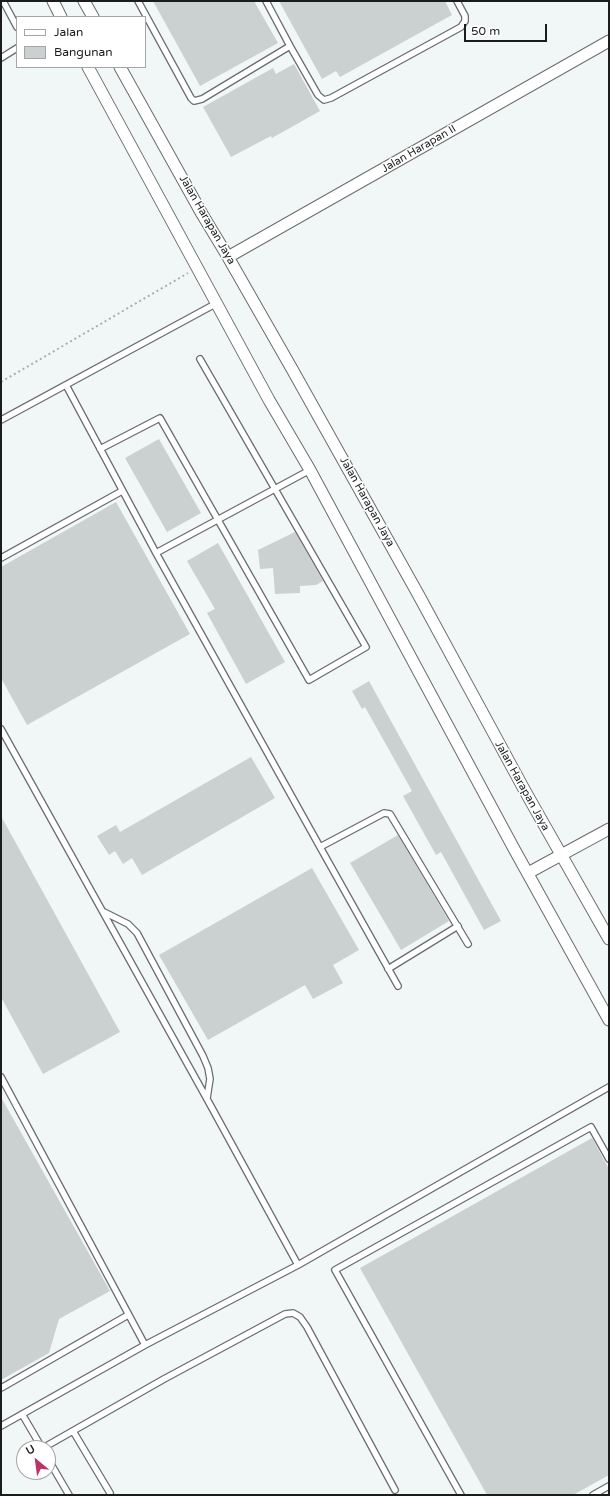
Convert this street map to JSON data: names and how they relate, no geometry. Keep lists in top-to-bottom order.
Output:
{
  "streets": {
    "street": ["Jalan Harapan II", "Jalan Harapan Jaya"]
  },
  "crossings": [
    ["Jalan Harapan II", "Jalan Harapan Jaya"]
  ],
  "legend": ["Jalan", "Bangunan"],
  "scale_bar": "50 m",
  "north": "top left"
}
